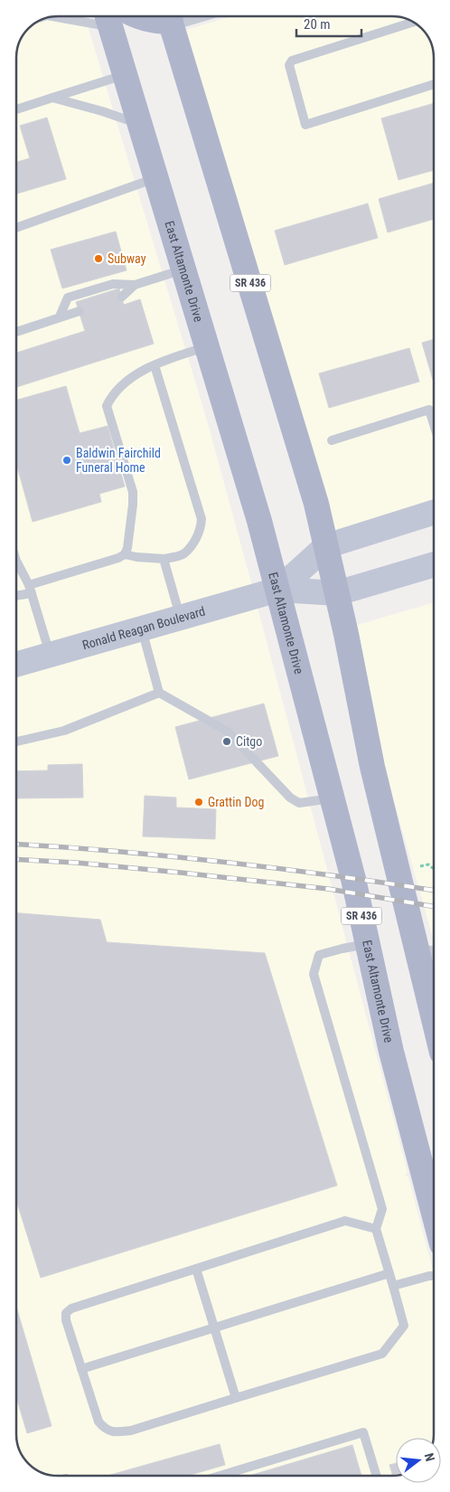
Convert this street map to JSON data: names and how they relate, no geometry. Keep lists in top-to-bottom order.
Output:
{
  "streets": {
    "main road": ["East Altamonte Drive", "SR 436", "Ronald Reagan Boulevard"]
  },
  "crossings": [
    ["East Altamonte Drive", "Ronald Reagan Boulevard"],
    ["SR 436", "Ronald Reagan Boulevard"]
  ],
  "places": [
    "Subway",
    "Baldwin Fairchild Funeral Home",
    "Citgo",
    "Grattin Dog"
  ],
  "scale_bar": "20 m",
  "north": "right"
}
